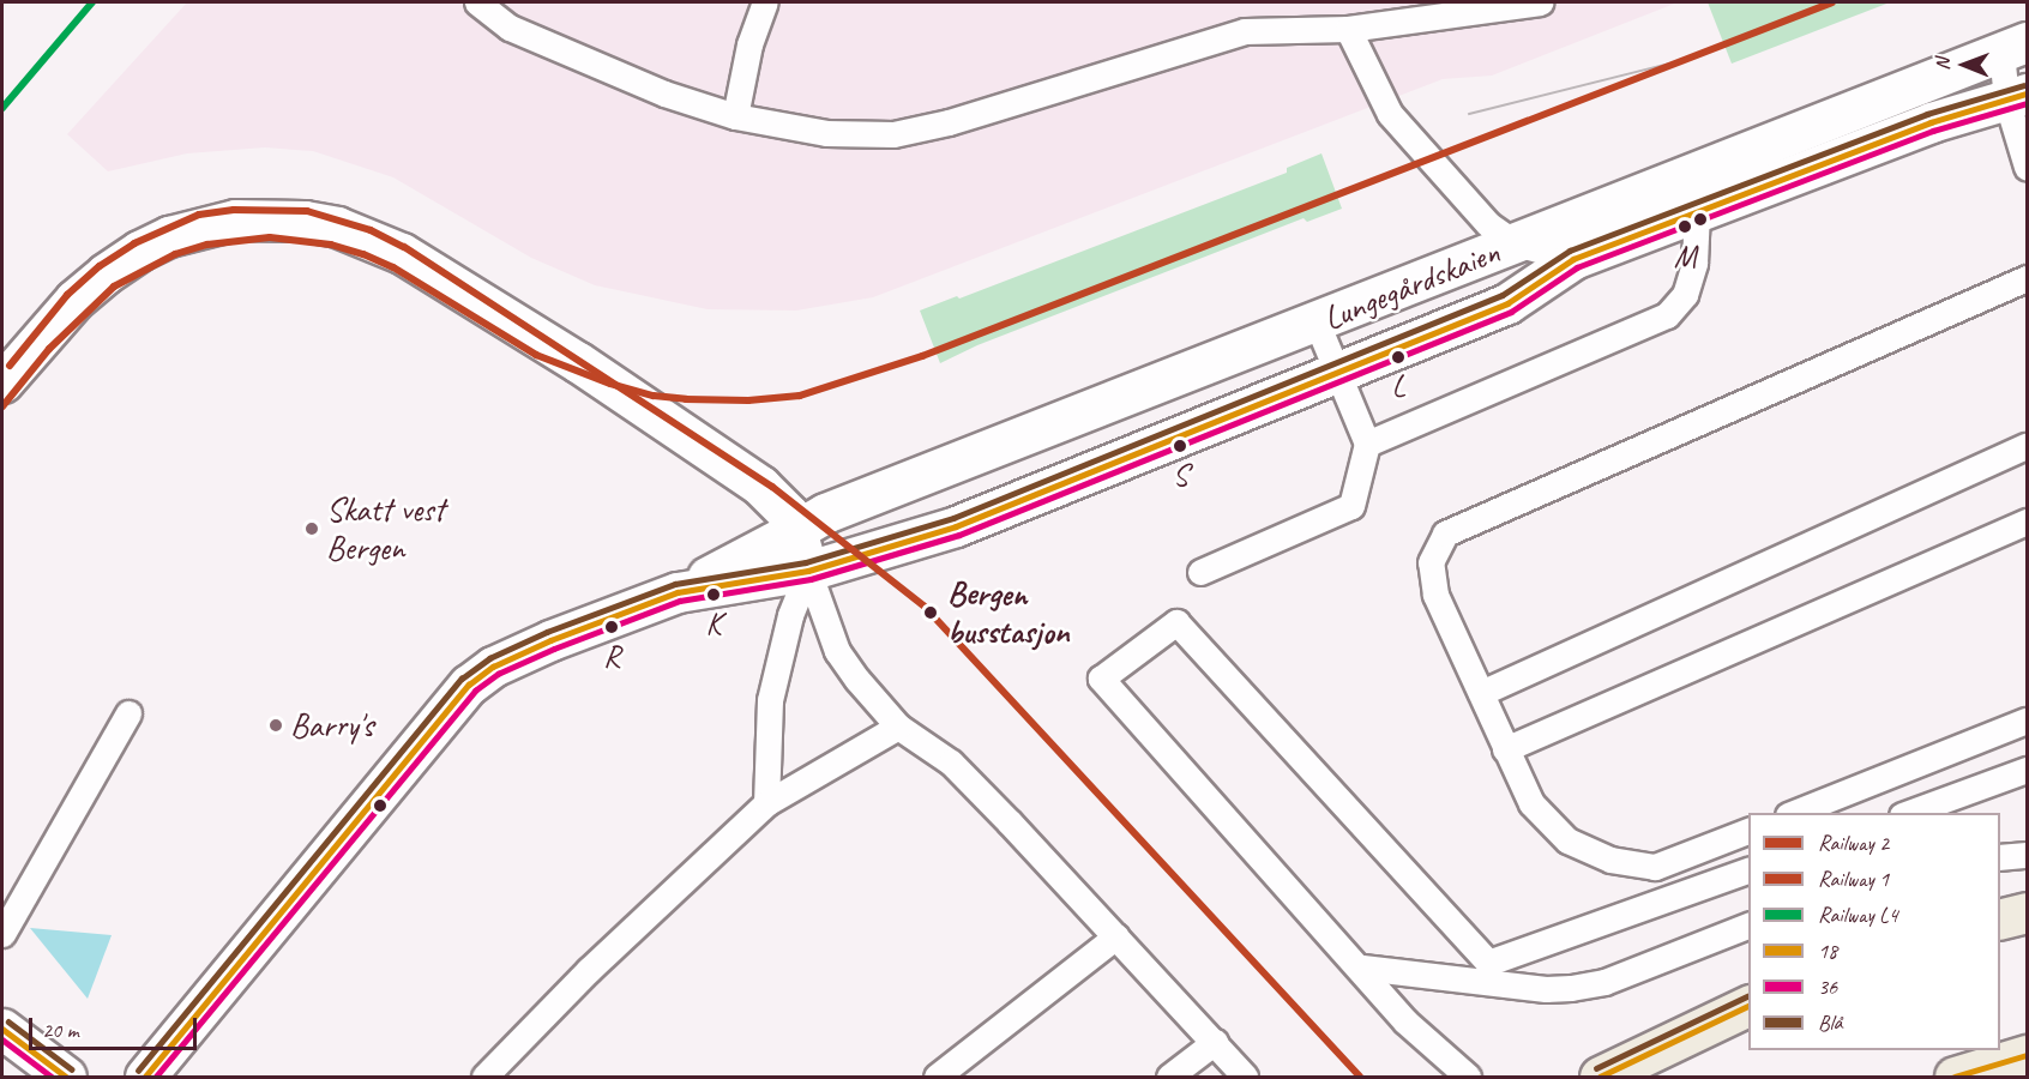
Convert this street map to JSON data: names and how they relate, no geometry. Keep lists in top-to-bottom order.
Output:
{
  "streets": {
    "main road": ["Lungegårdskaien"]
  },
  "places": [
    "M",
    "L",
    "S",
    "Skatt vest Bergen",
    "K",
    "Bergen busstasjon",
    "R",
    "Barry's"
  ],
  "lines": [
    "rail line 2",
    "rail line L4",
    "transit line Blå",
    "transit line 18",
    "transit line 36",
    "rail line 1"
  ],
  "legend": [
    "Railway 2",
    "Railway 1",
    "Railway L4",
    "18",
    "36",
    "Blå"
  ],
  "scale_bar": "20 m",
  "north": "left"
}
